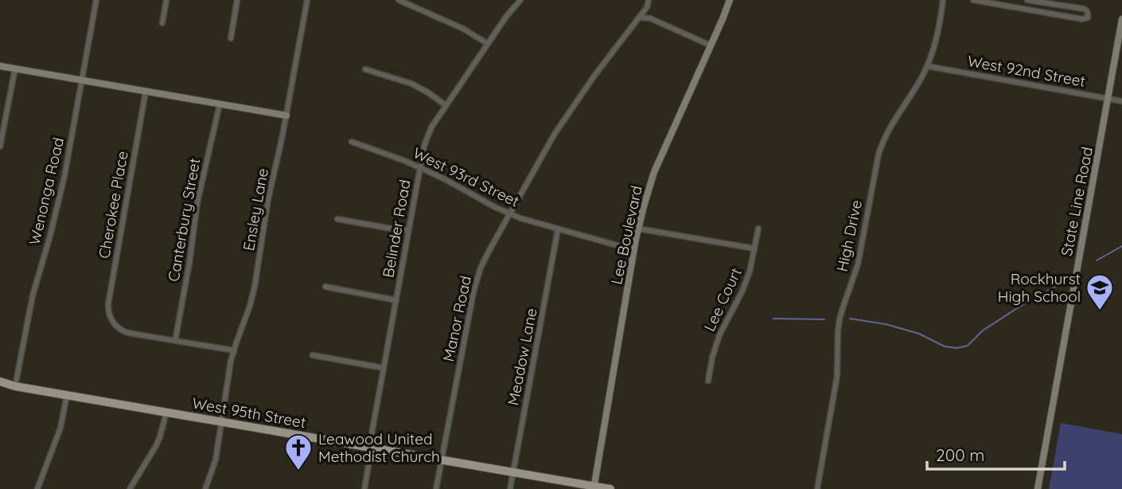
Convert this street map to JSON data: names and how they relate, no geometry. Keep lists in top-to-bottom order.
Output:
{
  "streets": {
    "main road": ["West 95th Street"],
    "street": [
      "West 92nd Street",
      "West 93rd Street",
      "Wenonga Road",
      "State Line Road",
      "Cherokee Place",
      "Ensley Lane",
      "Canterbury Street",
      "Belinder Road",
      "Lee Boulevard",
      "High Drive",
      "Lee Court",
      "Manor Road",
      "Meadow Lane"
    ]
  },
  "crossings": [
    ["West 92nd Street", "State Line Road"],
    ["West 92nd Street", "High Drive"],
    ["West 93rd Street", "Belinder Road"],
    ["West 93rd Street", "Lee Boulevard"],
    ["West 93rd Street", "Manor Road"],
    ["West 93rd Street", "Meadow Lane"],
    ["Wenonga Road", "West 95th Street"],
    ["Cherokee Place", "Canterbury Street"],
    ["Ensley Lane", "West 95th Street"],
    ["Belinder Road", "West 95th Street"],
    ["Lee Boulevard", "West 95th Street"],
    ["Manor Road", "West 95th Street"],
    ["Meadow Lane", "West 95th Street"]
  ],
  "places": {
    "school or university": ["Rockhurst High School"],
    "church": ["Leawood United Methodist Church"]
  },
  "scale_bar": "200 m"
}
